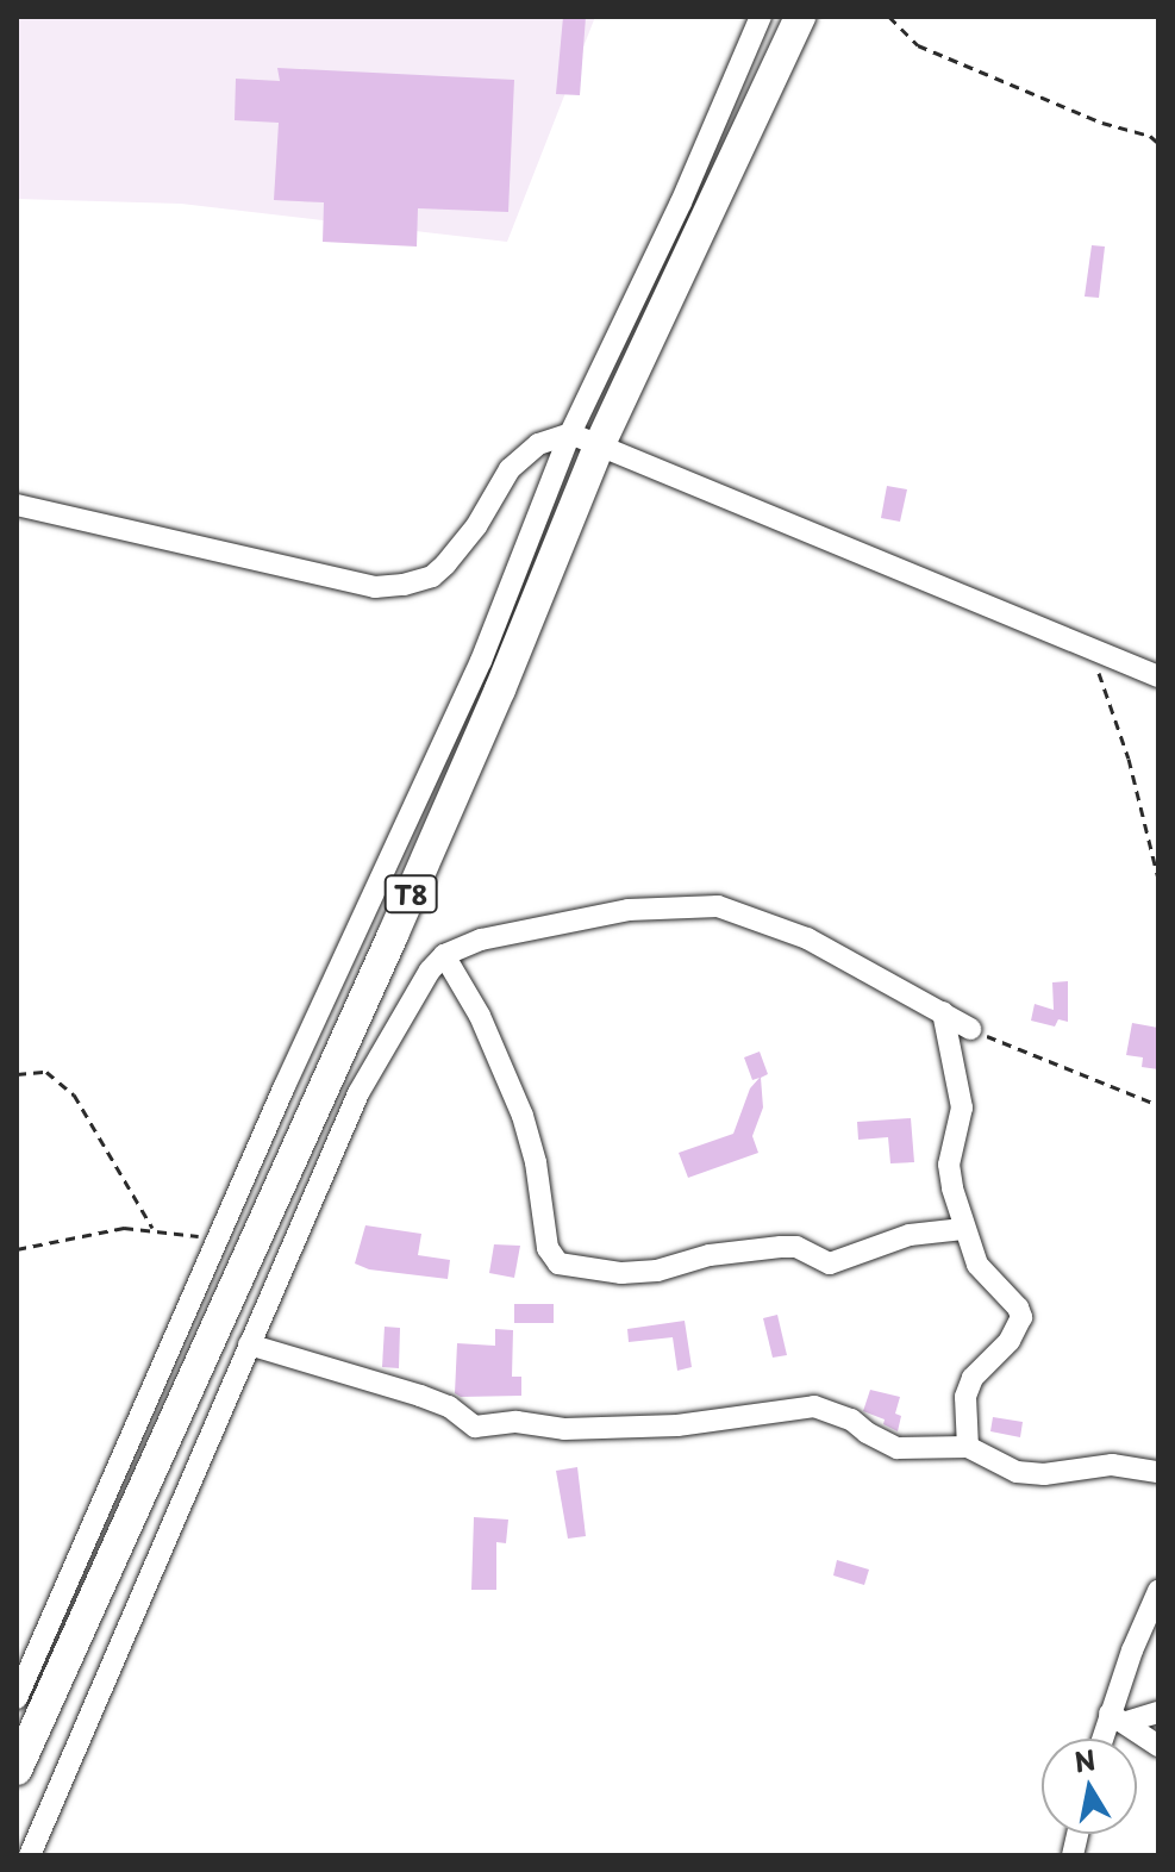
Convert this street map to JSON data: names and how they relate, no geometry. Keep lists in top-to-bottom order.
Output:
{
  "streets": {
    "highway": ["T8"]
  },
  "north": "top"
}
